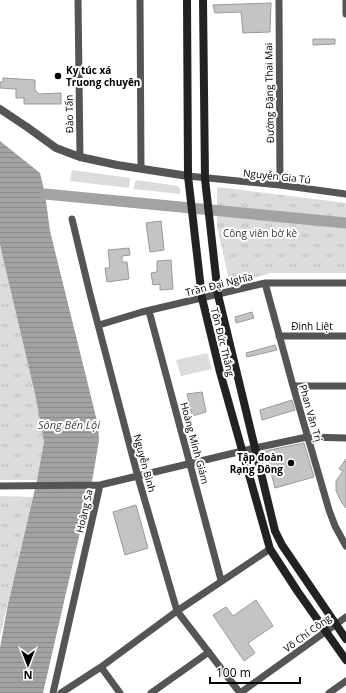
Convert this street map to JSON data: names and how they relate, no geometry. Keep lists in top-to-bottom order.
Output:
{
  "streets": {
    "main road": ["Tôn Đức Thắng"],
    "street": [
      "Đường Đặng Thai Mai",
      "Đào Tấn",
      "Nguyễn Gia Tú",
      "Trần Đại Nghĩa",
      "Đinh Liệt",
      "Phan Văn Trị",
      "Hoàng Minh Giám",
      "Nguyễn Bình",
      "Hoàng Sa",
      "Võ Chí Công"
    ]
  },
  "crossings": [
    ["Đường Đặng Thai Mai", "Nguyễn Gia Tú"],
    ["Nguyễn Gia Tú", "Tôn Đức Thắng"],
    ["Trần Đại Nghĩa", "Tôn Đức Thắng"],
    ["Trần Đại Nghĩa", "Phan Văn Trị"],
    ["Trần Đại Nghĩa", "Hoàng Minh Giám"],
    ["Trần Đại Nghĩa", "Nguyễn Bình"],
    ["Đinh Liệt", "Phan Văn Trị"],
    ["Tôn Đức Thắng", "Hoàng Sa"],
    ["Tôn Đức Thắng", "Võ Chí Công"],
    ["Phan Văn Trị", "Hoàng Sa"],
    ["Hoàng Minh Giám", "Hoàng Sa"],
    ["Nguyễn Bình", "Hoàng Sa"],
    ["Nguyễn Bình", "Võ Chí Công"]
  ],
  "water": ["Sông Bến Lội"],
  "parks": ["Công viên bờ kè"],
  "places": ["Ky túc xá Truong chuyên", "Tập đoàn Rạng Đông"],
  "scale_bar": "100 m",
  "north": "bottom"
}
